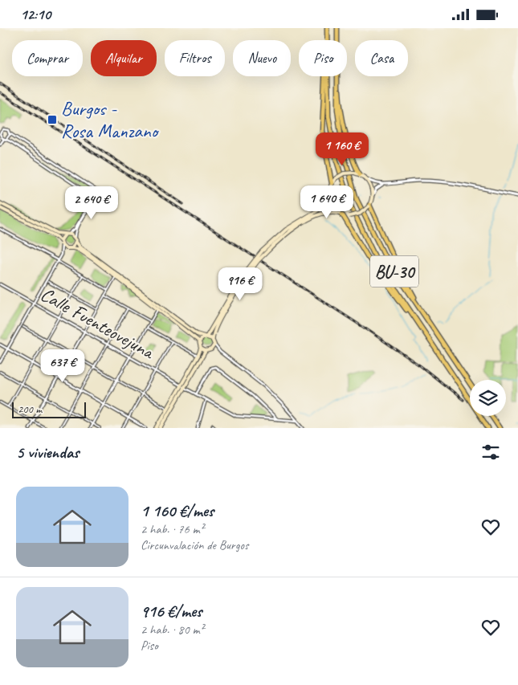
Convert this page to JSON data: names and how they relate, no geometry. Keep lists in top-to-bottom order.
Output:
{
  "streets": {
    "highway": ["BU-30"],
    "street": ["Calle Fuenteovejuna"]
  },
  "places": {
    "transit": ["Burgos - Rosa Manzano"]
  },
  "scale_bar": "200 m",
  "page": {
    "status": "12:10",
    "chip": [
      "Comprar",
      "Alquilar",
      "Filtros",
      "Nuevo",
      "Piso",
      "Casa"
    ],
    "price": [
      "1 160 €",
      "1 640 €",
      "2 640 €",
      "916 €",
      "637 €"
    ],
    "scale": "200 m",
    "heading": "5 viviendas",
    "list": [
      {
        "name": "1 160 €/mes",
        "note": "2 hab. · 76 m² · Circunvalación de Burgos"
      },
      {
        "name": "916 €/mes",
        "note": "2 hab. · 80 m² · Piso"
      }
    ]
  }
}
